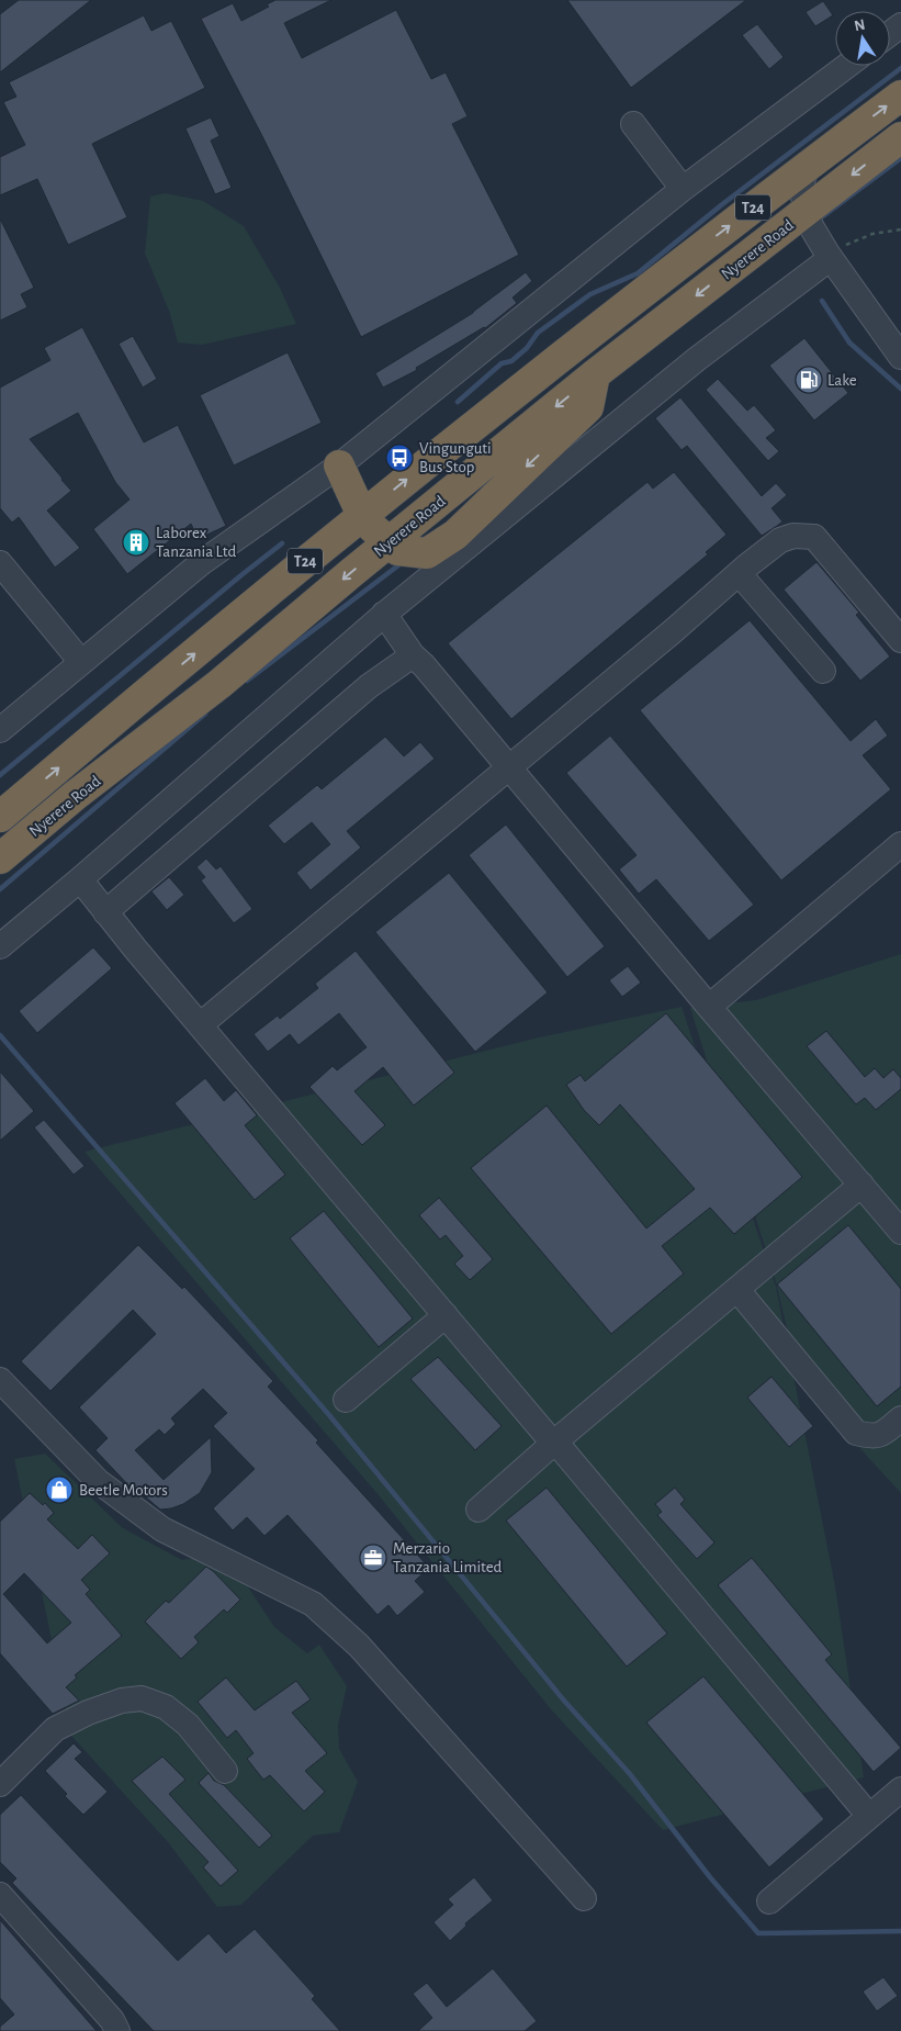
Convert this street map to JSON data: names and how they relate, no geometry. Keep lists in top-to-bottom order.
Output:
{
  "streets": {
    "highway": ["T24", "Nyerere Road"]
  },
  "places": {
    "fuel station": ["Lake"],
    "bus stop": ["Vingunguti Bus Stop"],
    "building": ["Laborex Tanzania Ltd"],
    "shop": ["Beetle Motors"],
    "office": ["Merzario Tanzania Limited"]
  },
  "north": "top"
}
